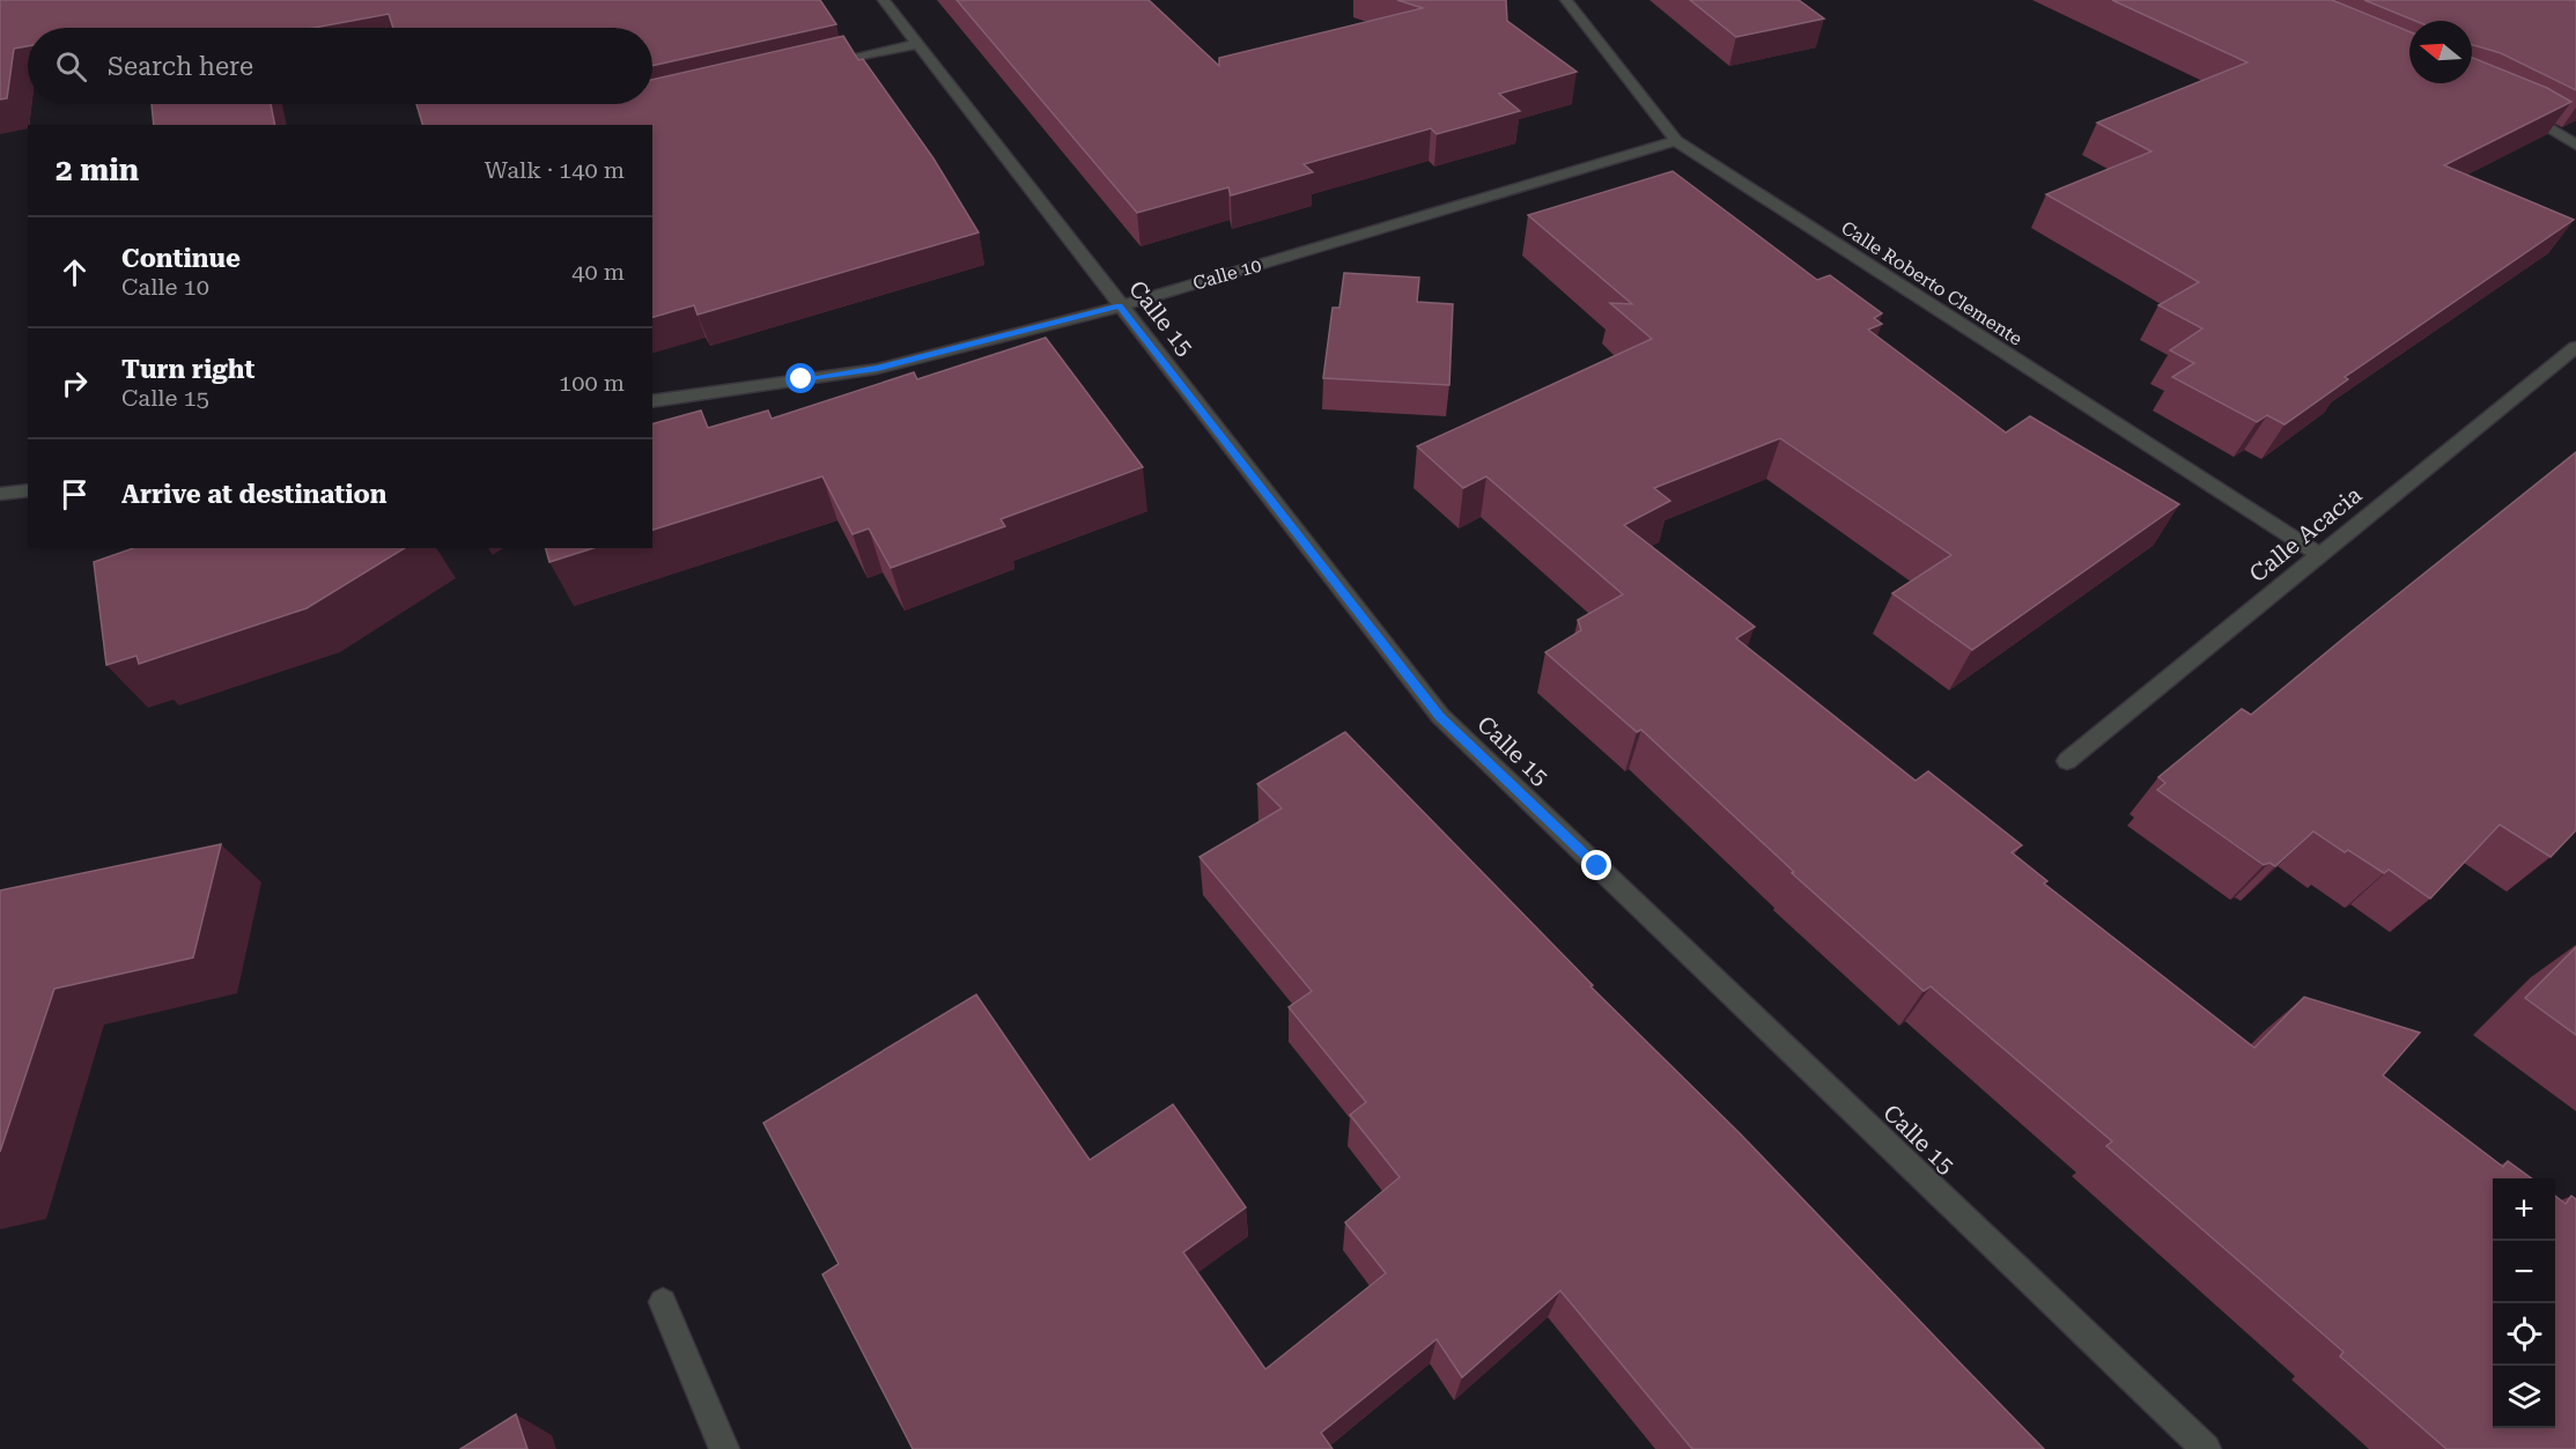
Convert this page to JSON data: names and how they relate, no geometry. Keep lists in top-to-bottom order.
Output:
{
  "streets": {
    "street": [
      "Calle 10",
      "Calle Roberto Clemente",
      "Calle 15",
      "Calle Acacia"
    ]
  },
  "crossings": [
    ["Calle 10", "Calle Roberto Clemente"],
    ["Calle 10", "Calle 15"],
    ["Calle Roberto Clemente", "Calle Acacia"]
  ],
  "north": "left",
  "page": {
    "search": "Search here",
    "heading": ["2 min", "Walk · 140 m"],
    "list": [
      ["Continue", "Calle 10", "40 m"],
      ["Turn right", "Calle 15", "100 m"],
      "Arrive at destination"
    ],
    "map_buttons": ["+", "−"]
  }
}
